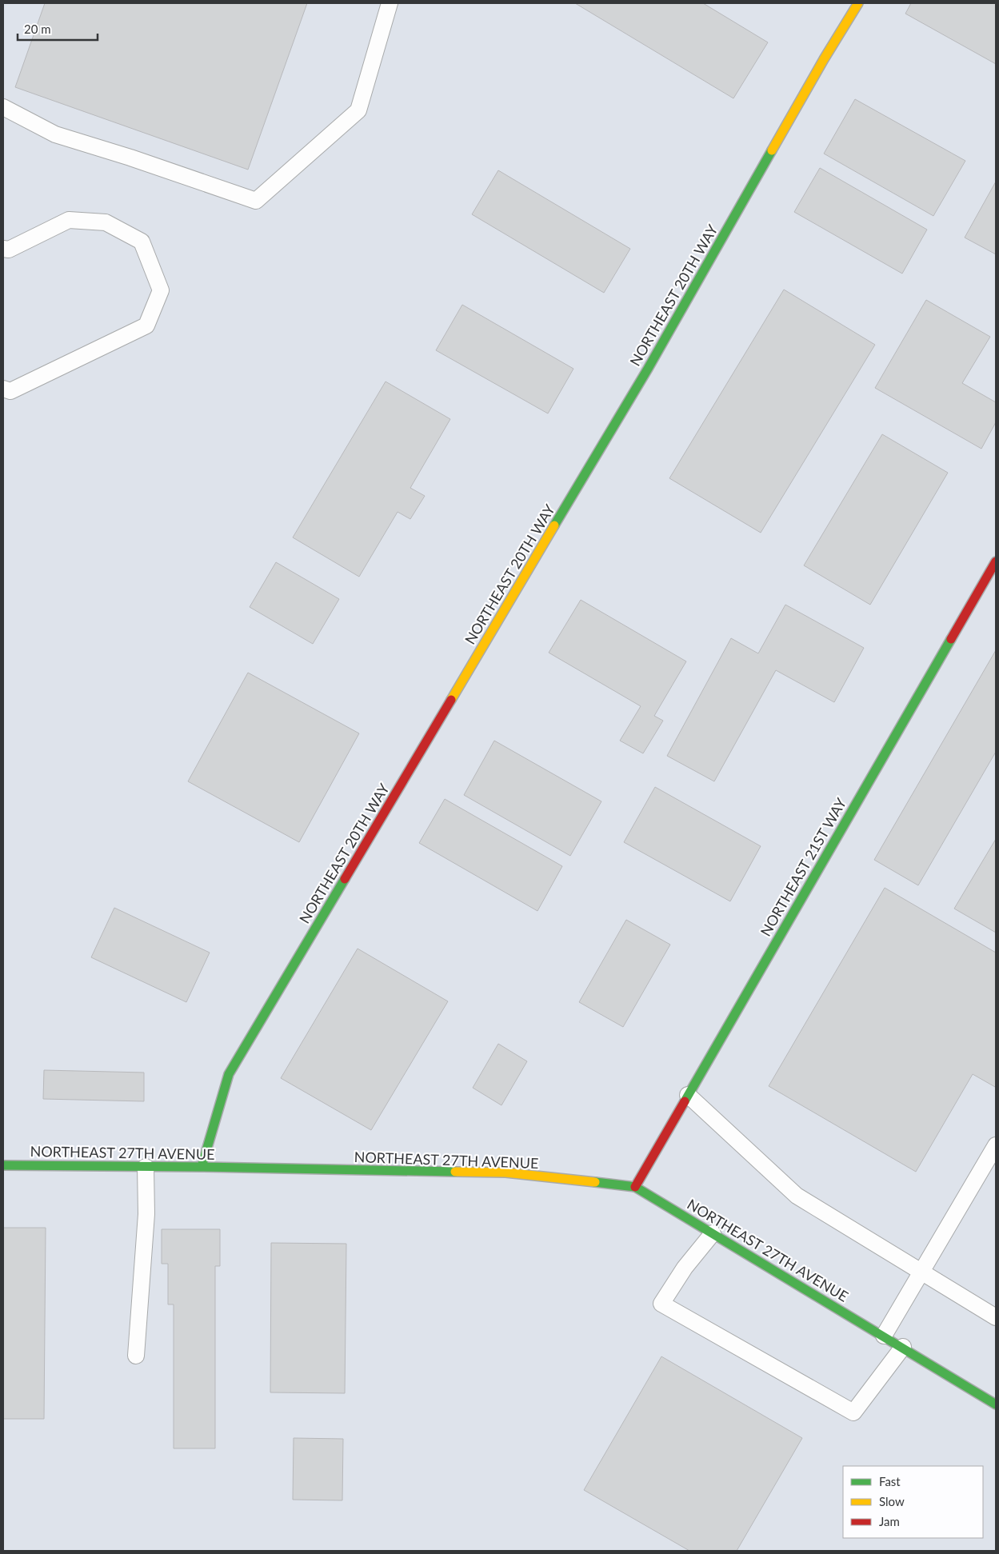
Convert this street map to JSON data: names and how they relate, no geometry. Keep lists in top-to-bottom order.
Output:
{
  "streets": {
    "street": ["NORTHEAST 20TH WAY", "NORTHEAST 21ST WAY", "NORTHEAST 27TH AVENUE"]
  },
  "crossings": [
    ["NORTHEAST 20TH WAY", "NORTHEAST 27TH AVENUE"],
    ["NORTHEAST 21ST WAY", "NORTHEAST 27TH AVENUE"]
  ],
  "legend": ["Fast", "Slow", "Jam"],
  "scale_bar": "20 m"
}
